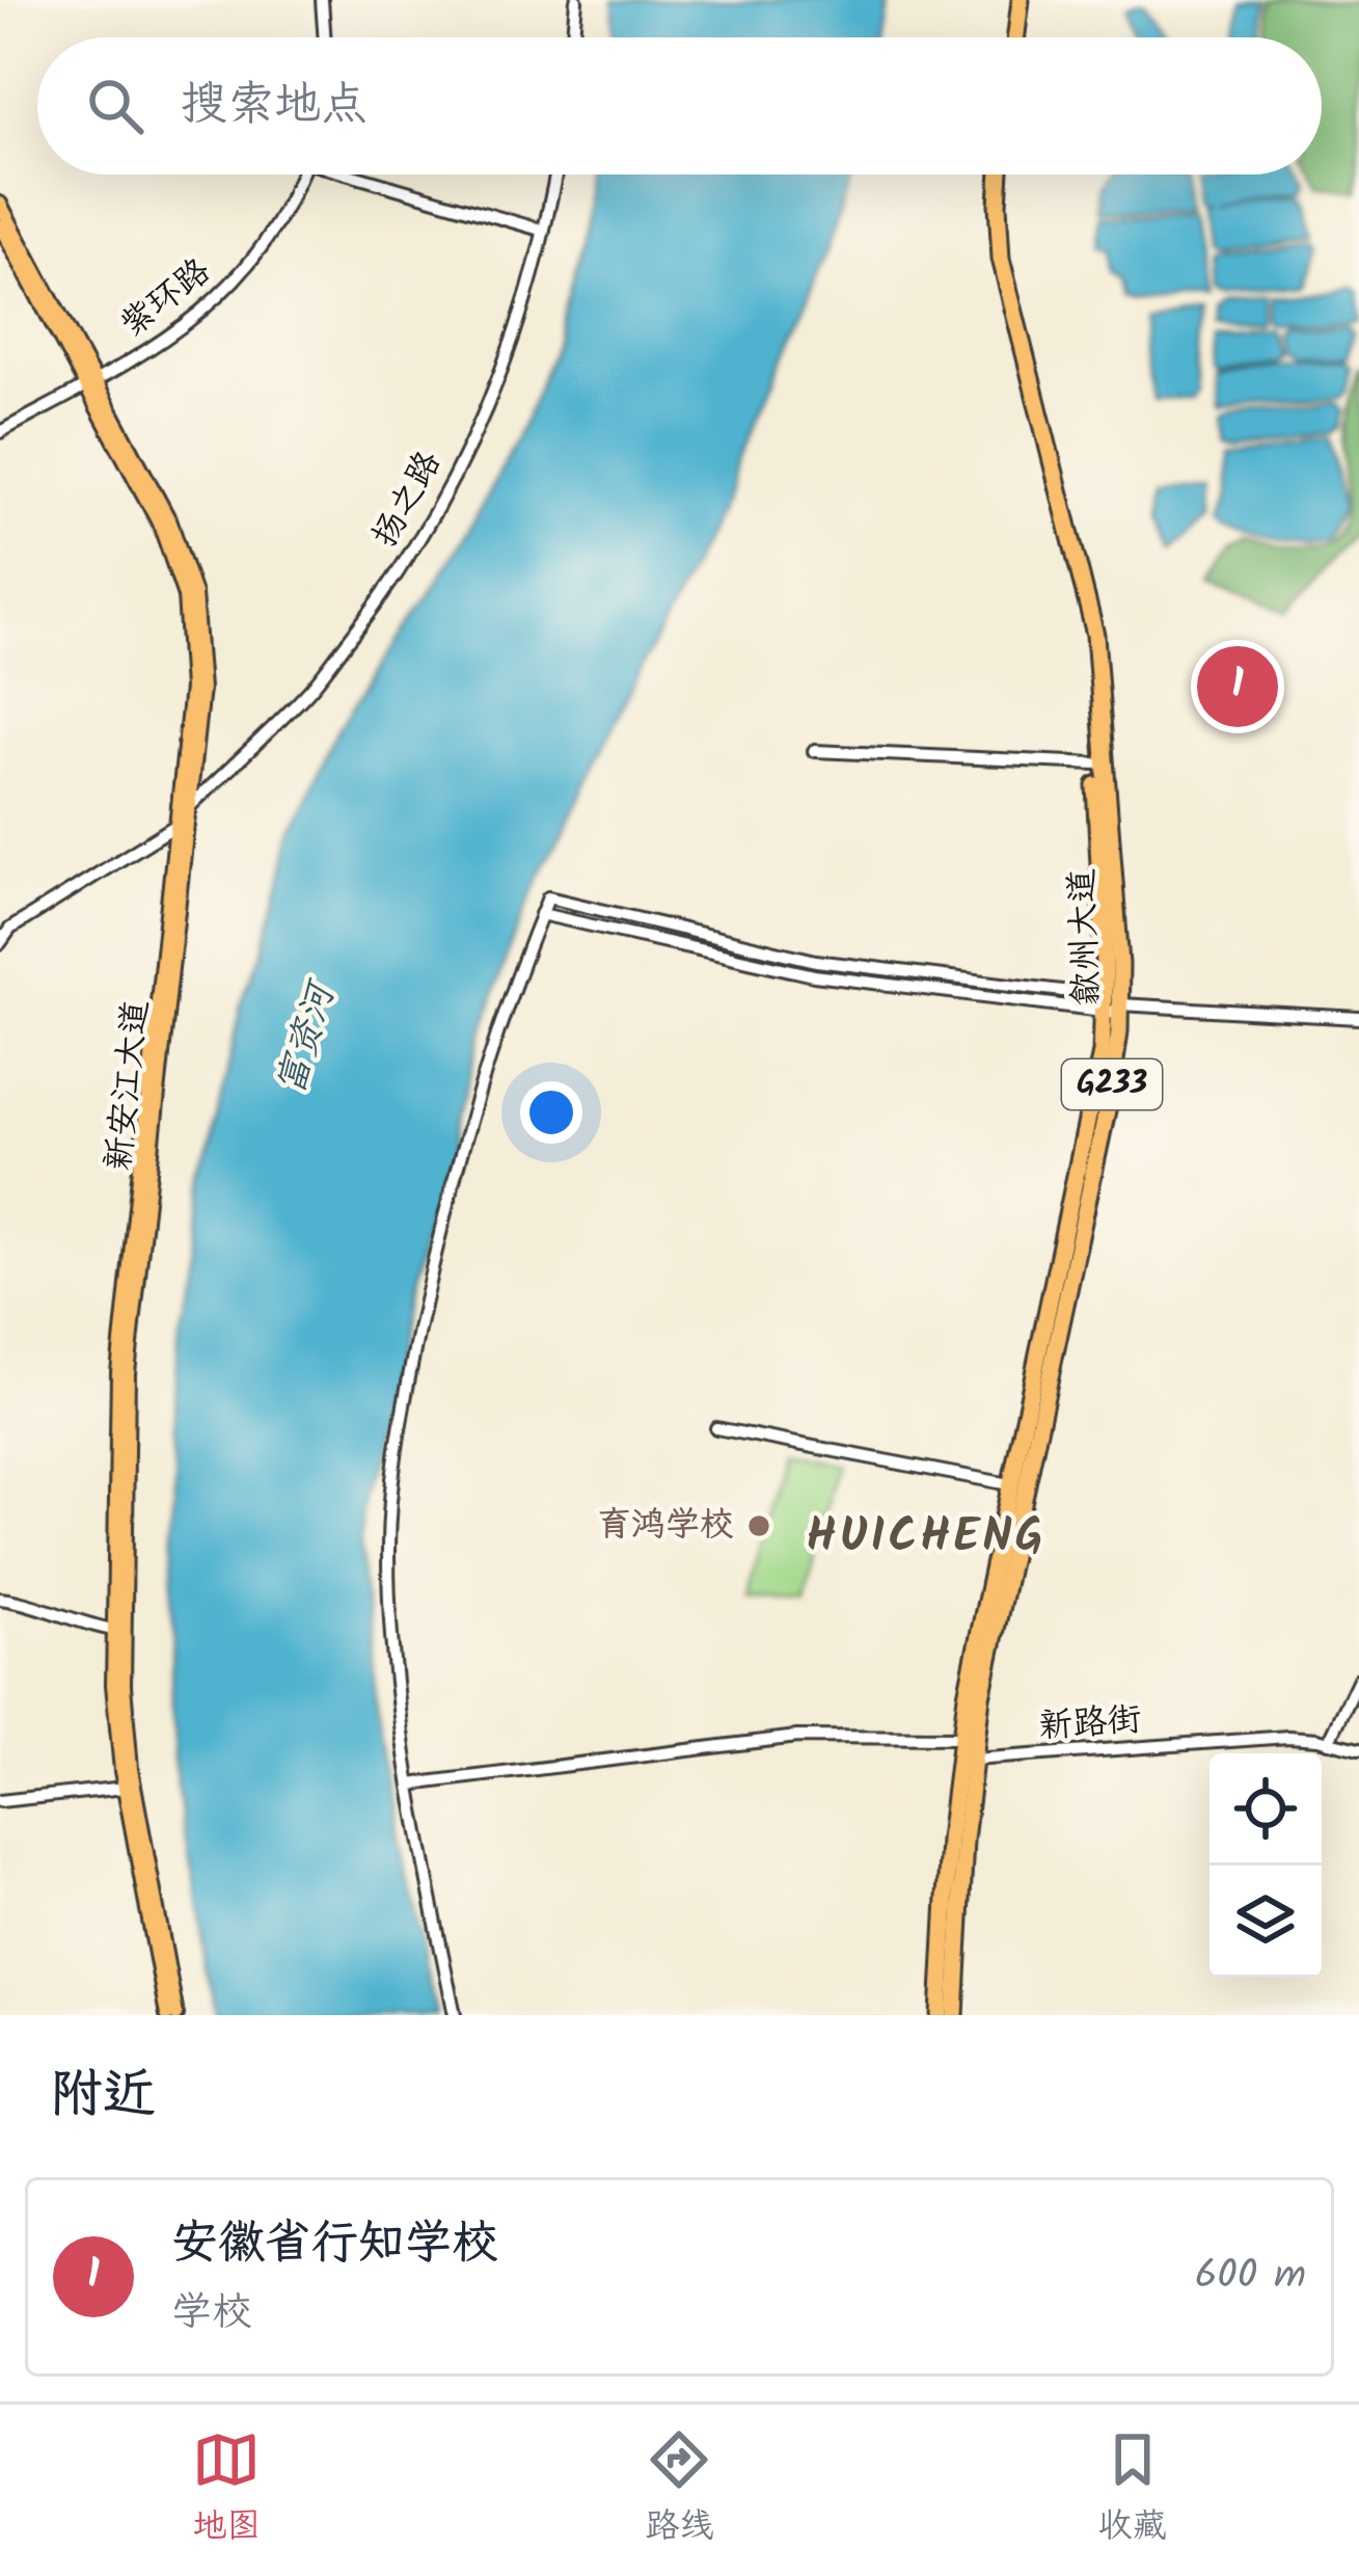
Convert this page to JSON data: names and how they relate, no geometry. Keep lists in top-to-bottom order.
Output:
{
  "streets": {
    "highway": ["歙州大道", "G233"],
    "main road": ["新安江大道"],
    "street": ["紫环路", "扬之路", "新路街"]
  },
  "crossings": [
    ["紫环路", "新安江大道"],
    ["扬之路", "新安江大道"],
    ["歙州大道", "新路街"]
  ],
  "districts": ["HUICHENG"],
  "water": ["富资河"],
  "places": ["育鸿学校"],
  "page": {
    "search": "搜索地点",
    "pins": "1",
    "heading": "附近",
    "list": [
      {
        "mark": "1",
        "name": "安徽省行知学校",
        "note": "学校",
        "value": "600 m"
      }
    ],
    "nav": ["地图", "路线", "收藏"]
  }
}
